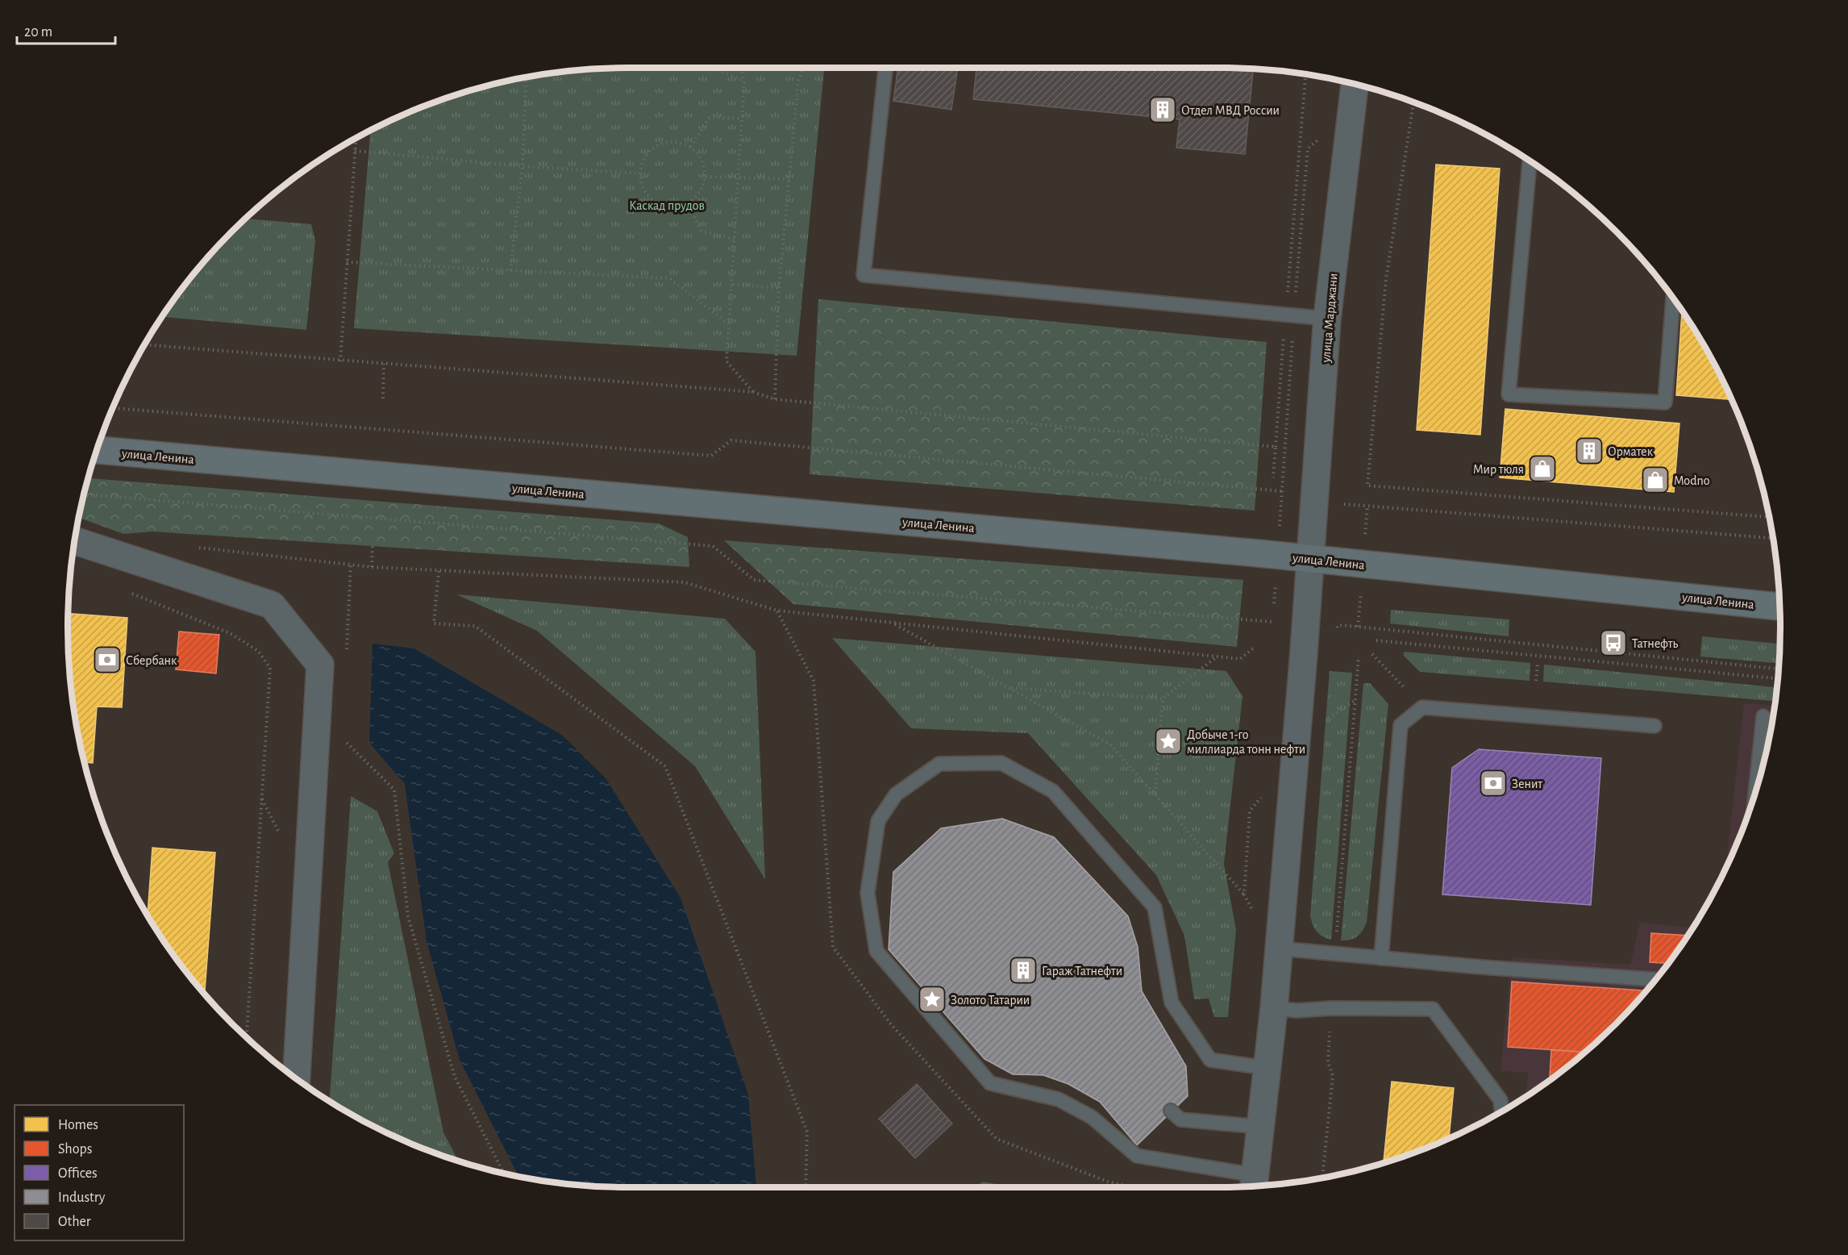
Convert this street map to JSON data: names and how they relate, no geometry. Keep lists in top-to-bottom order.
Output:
{
  "streets": {
    "main road": ["улица Ленина"],
    "street": ["улица Марджани"]
  },
  "crossings": [
    ["улица Марджани", "улица Ленина"]
  ],
  "parks": ["Каскад прудов"],
  "places": {
    "building": ["Отдел МВД России", "Орматек", "Гараж Татнефти"],
    "shop": ["Мир тюля", "Modno"],
    "bus stop": ["Татнефть"],
    "bank": ["Сбербанк", "Зенит"],
    "place": ["Добыче 1-го миллиарда тонн нефти", "Золото Татарии"]
  },
  "legend": [
    "Homes",
    "Shops",
    "Offices",
    "Industry",
    "Other"
  ],
  "scale_bar": "20 m"
}
